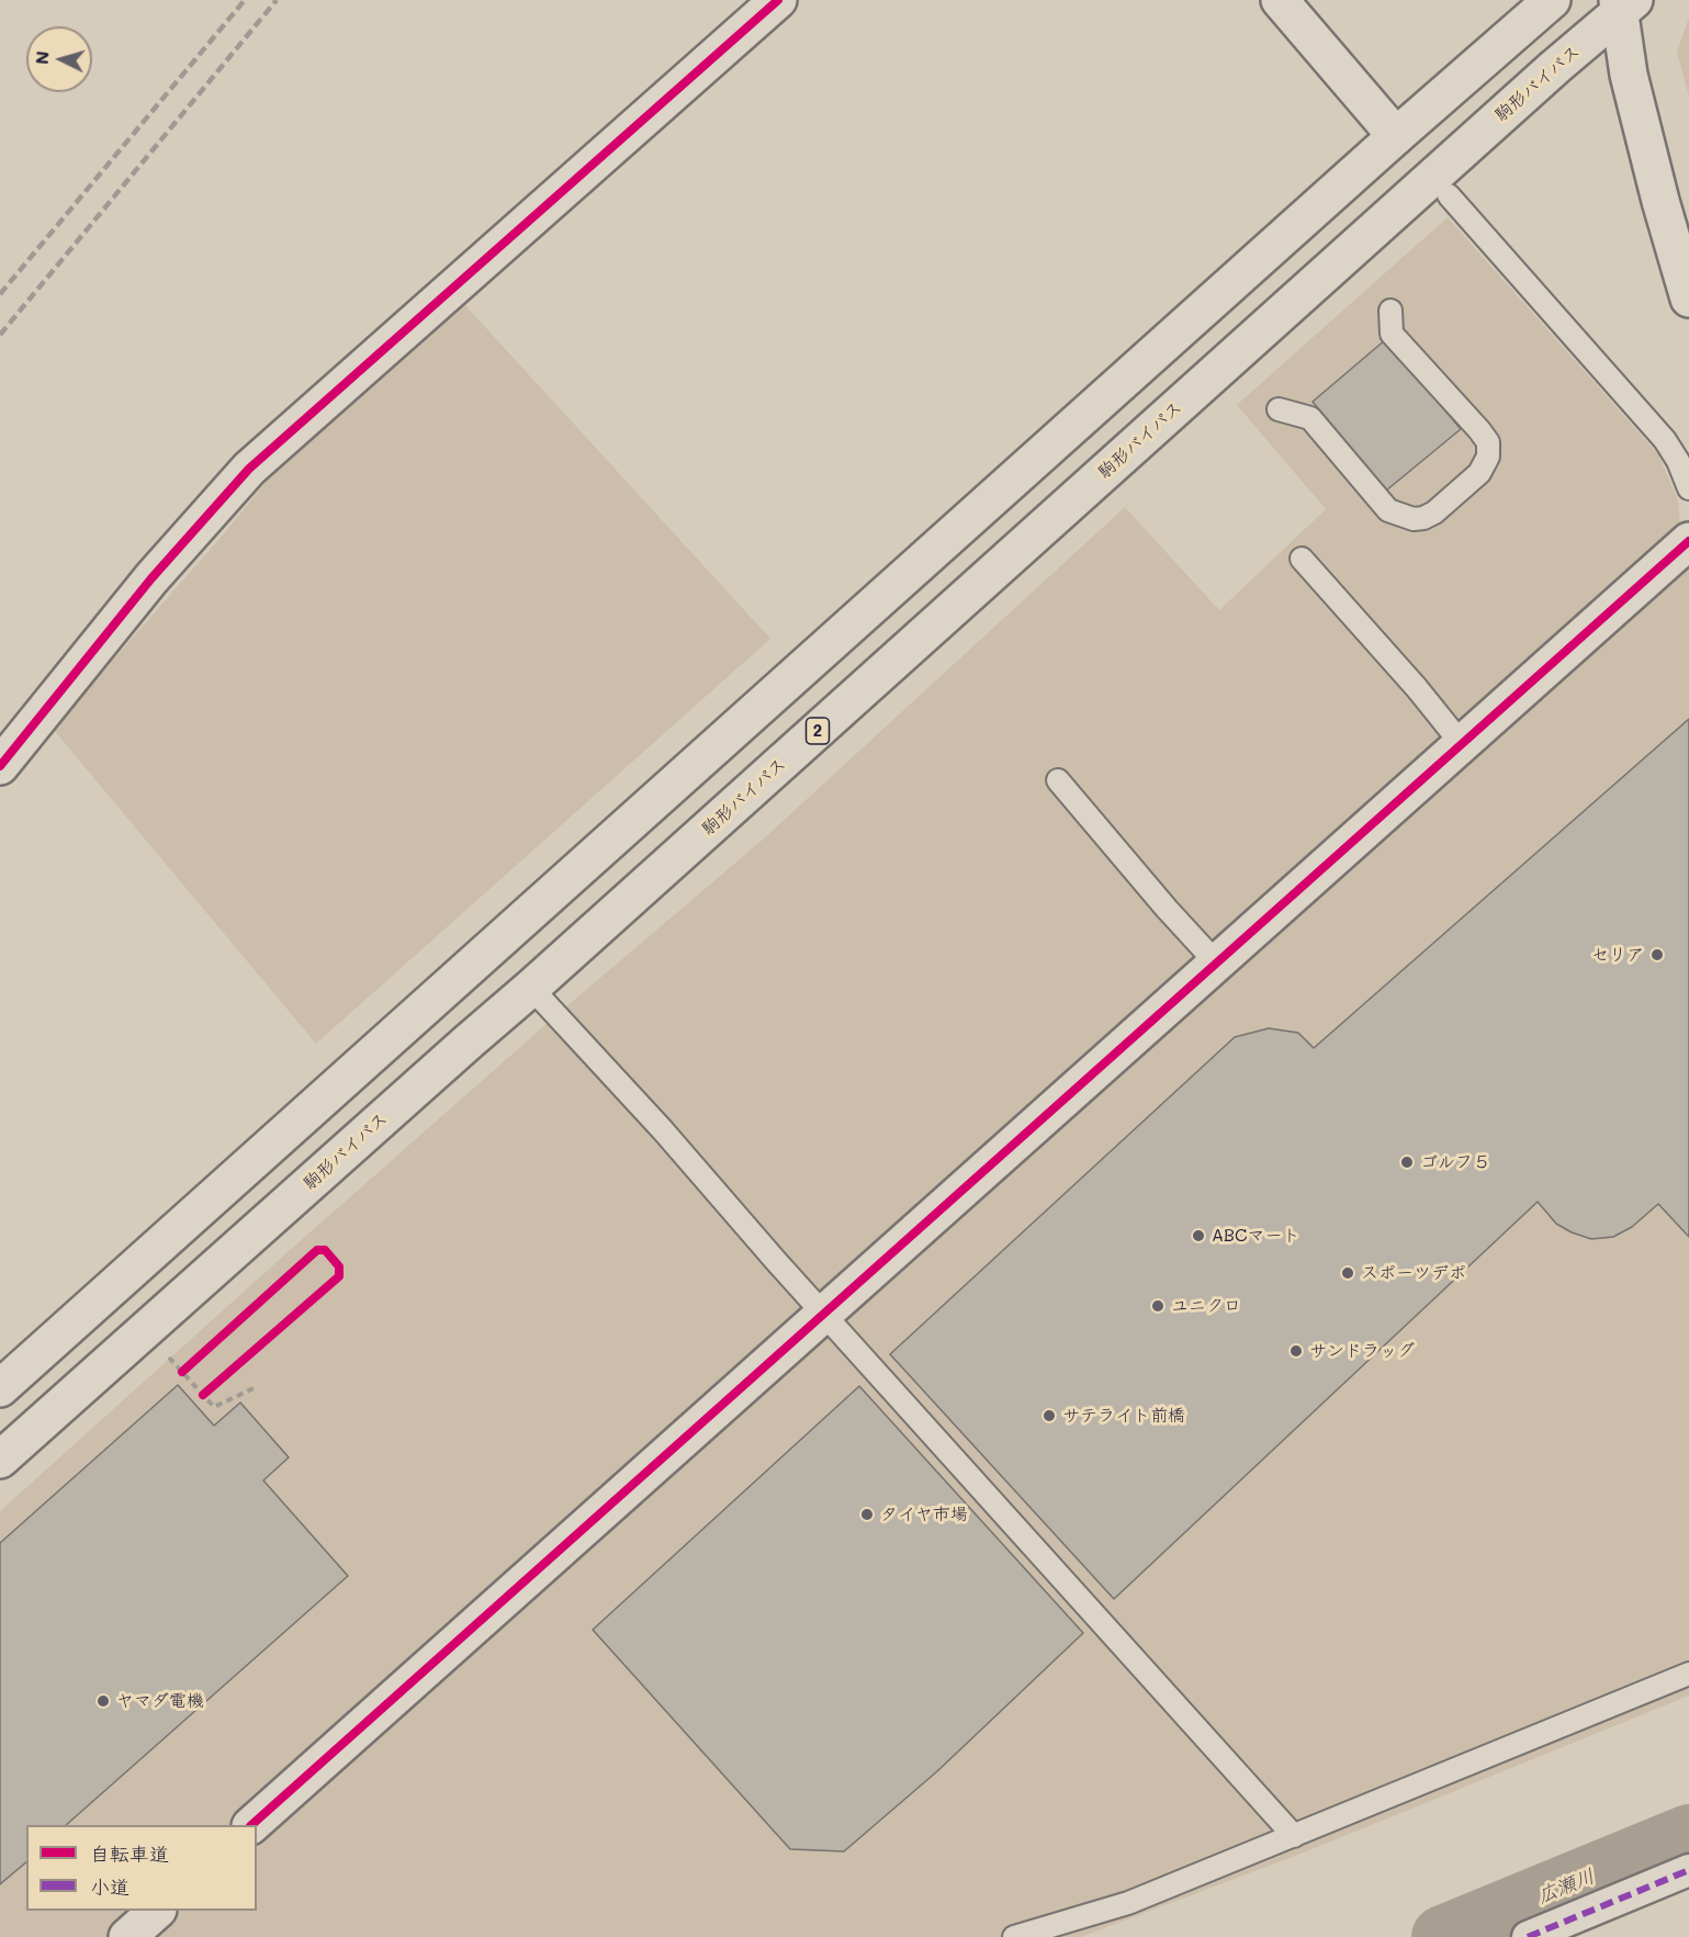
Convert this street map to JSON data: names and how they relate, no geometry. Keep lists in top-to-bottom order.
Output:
{
  "streets": {
    "main road": ["駒形バイパス", "2"]
  },
  "water": ["広瀬川"],
  "places": [
    "セリア",
    "ゴルフ５",
    "ABCマート",
    "スポーツデポ",
    "ユニクロ",
    "サンドラッグ",
    "サテライト前橋",
    "タイヤ市場",
    "ヤマダ電機"
  ],
  "legend": ["自転車道", "小道"],
  "north": "left"
}
